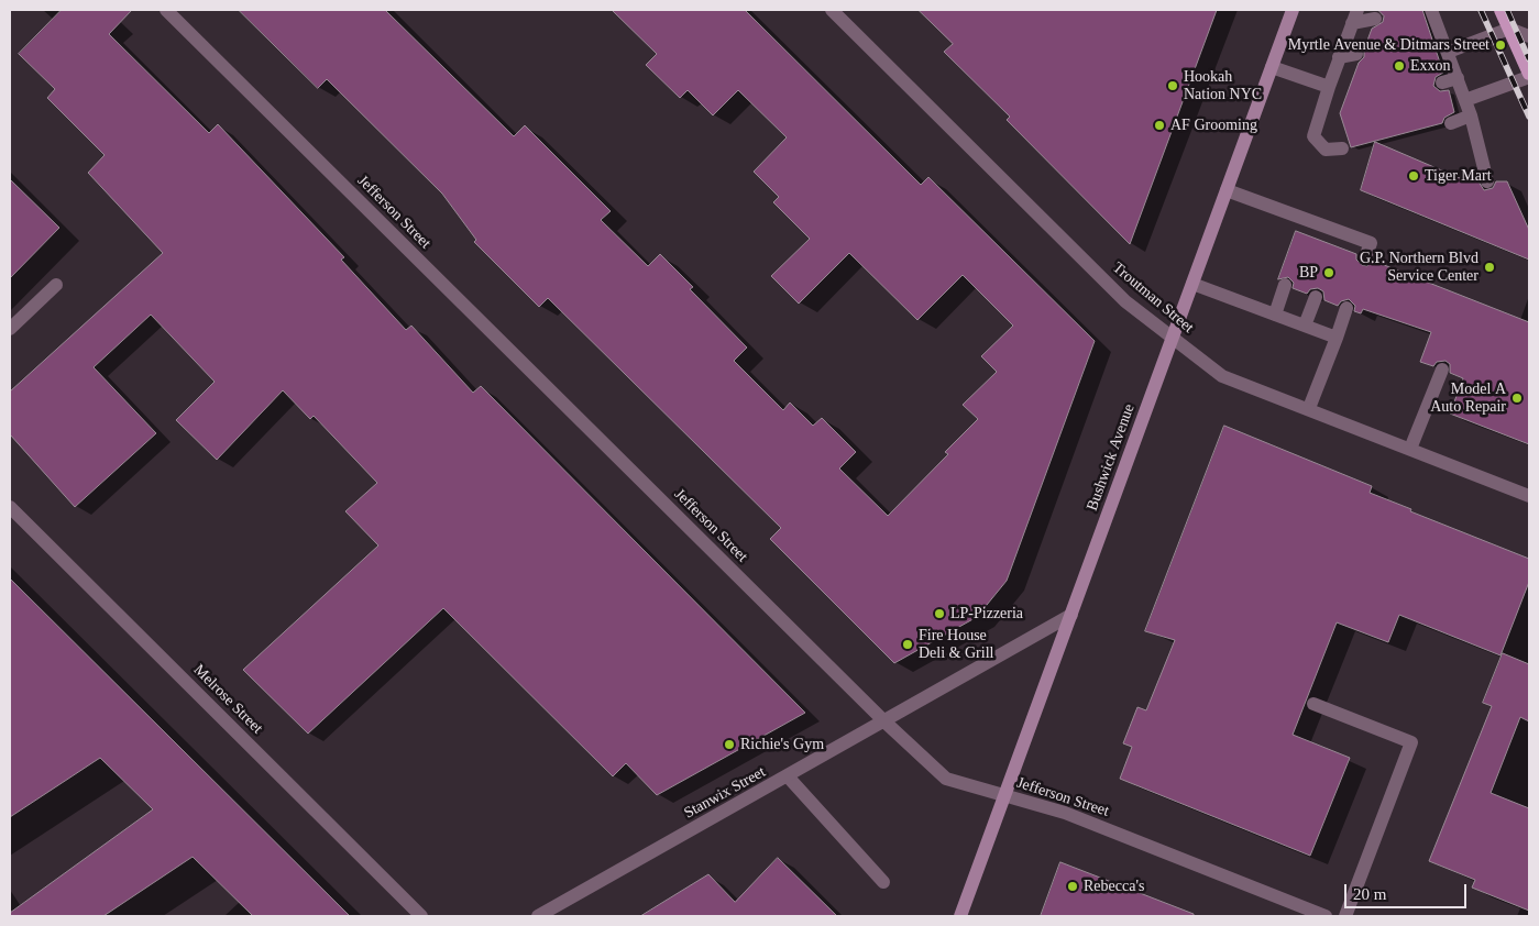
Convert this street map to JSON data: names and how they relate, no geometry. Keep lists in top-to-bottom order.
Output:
{
  "streets": {
    "main road": ["Bushwick Avenue"],
    "street": [
      "Jefferson Street",
      "Troutman Street",
      "Melrose Street",
      "Stanwix Street"
    ]
  },
  "crossings": [
    ["Jefferson Street", "Bushwick Avenue"],
    ["Jefferson Street", "Stanwix Street"],
    ["Troutman Street", "Bushwick Avenue"],
    ["Bushwick Avenue", "Stanwix Street"]
  ],
  "places": [
    "Myrtle Avenue & Ditmars Street",
    "Exxon",
    "Hookah Nation NYC",
    "AF Grooming",
    "Tiger Mart",
    "G.P. Northern Blvd Service Center",
    "BP",
    "Model A Auto Repair",
    "LP-Pizzeria",
    "Fire House Deli & Grill",
    "Richie's Gym",
    "Rebecca's"
  ],
  "scale_bar": "20 m"
}
